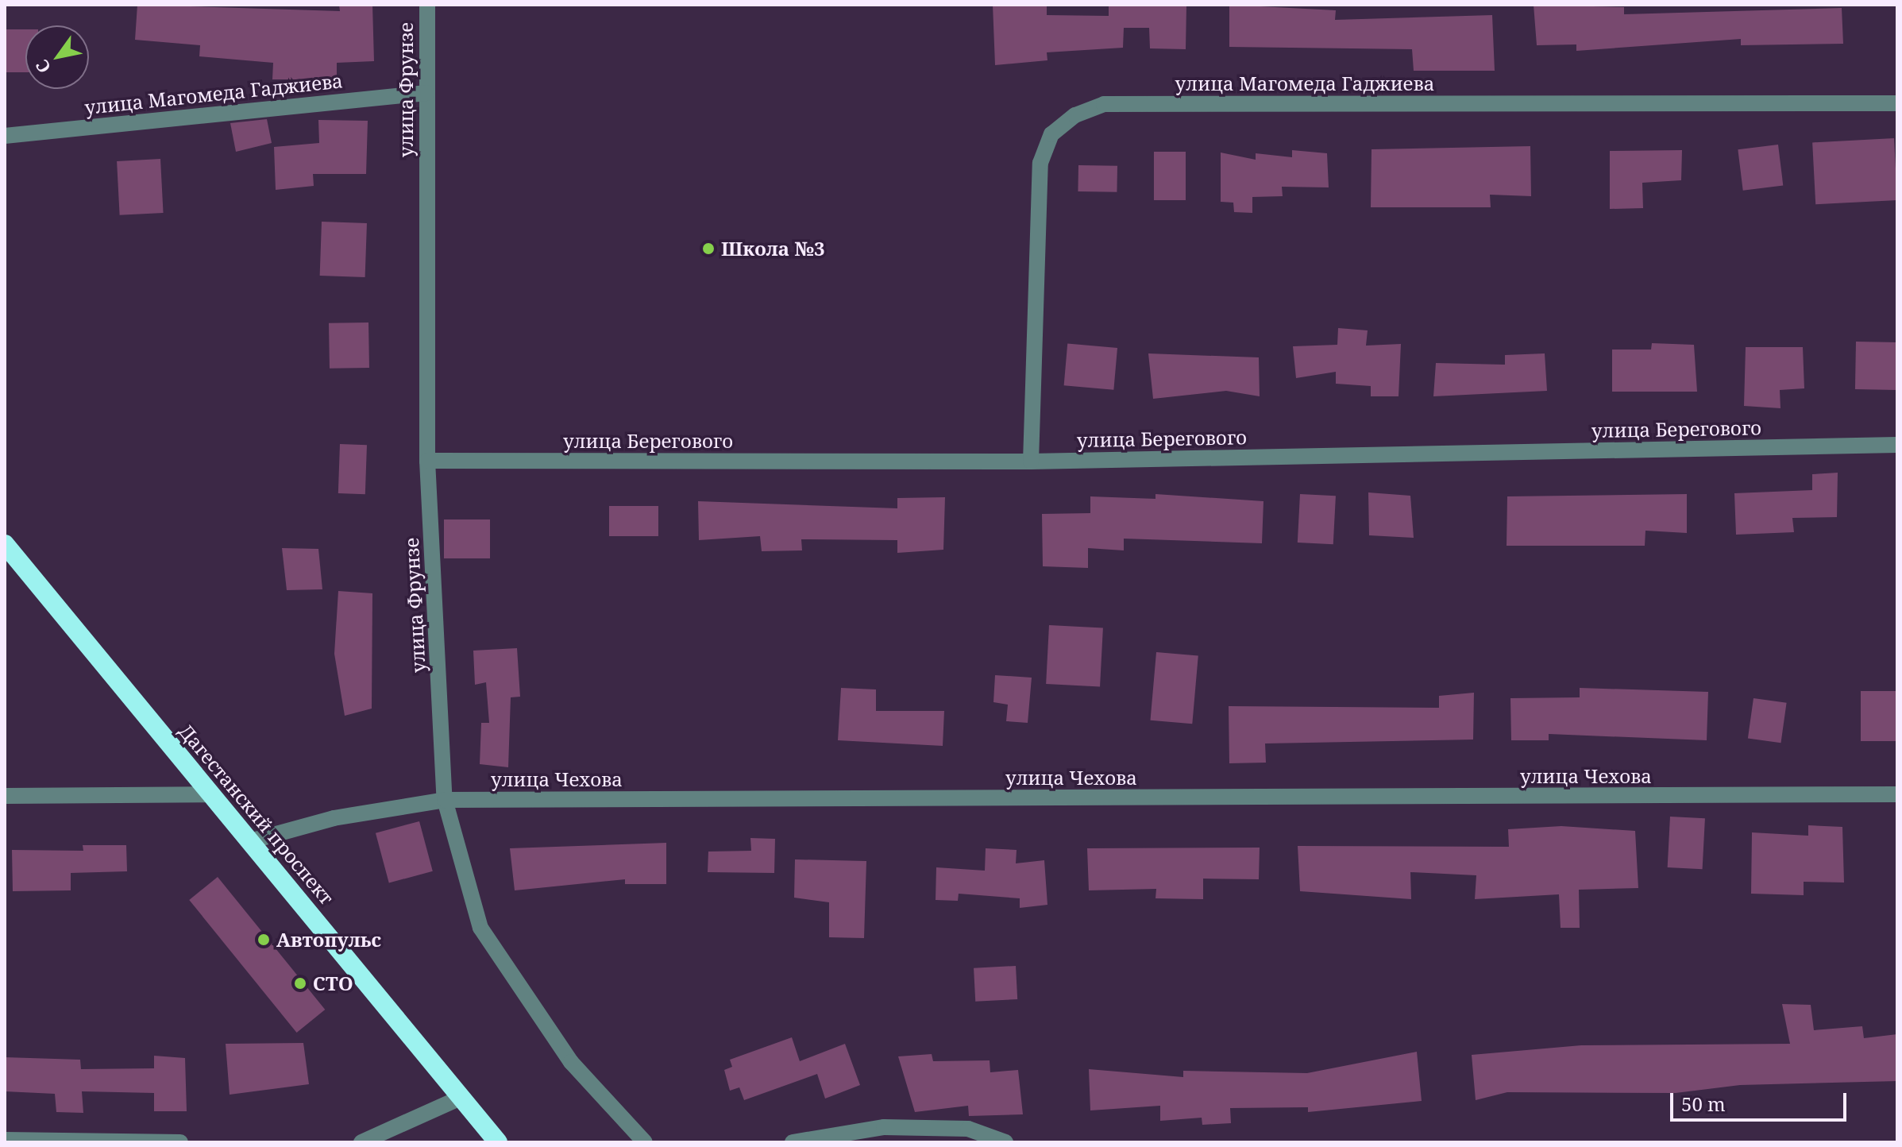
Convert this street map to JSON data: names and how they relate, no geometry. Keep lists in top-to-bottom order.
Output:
{
  "streets": {
    "highway": ["Дагестанский проспект"],
    "street": [
      "улица Магомеда Гаджиева",
      "улица Фрунзе",
      "улица Берегового",
      "улица Чехова"
    ]
  },
  "crossings": [
    ["улица Магомеда Гаджиева", "улица Фрунзе"],
    ["улица Магомеда Гаджиева", "улица Берегового"],
    ["улица Фрунзе", "улица Берегового"],
    ["улица Фрунзе", "улица Чехова"],
    ["улица Чехова", "Дагестанский проспект"]
  ],
  "places": ["Школа №3", "Автопульс", "СТО"],
  "scale_bar": "50 m",
  "north": "bottom left"
}
